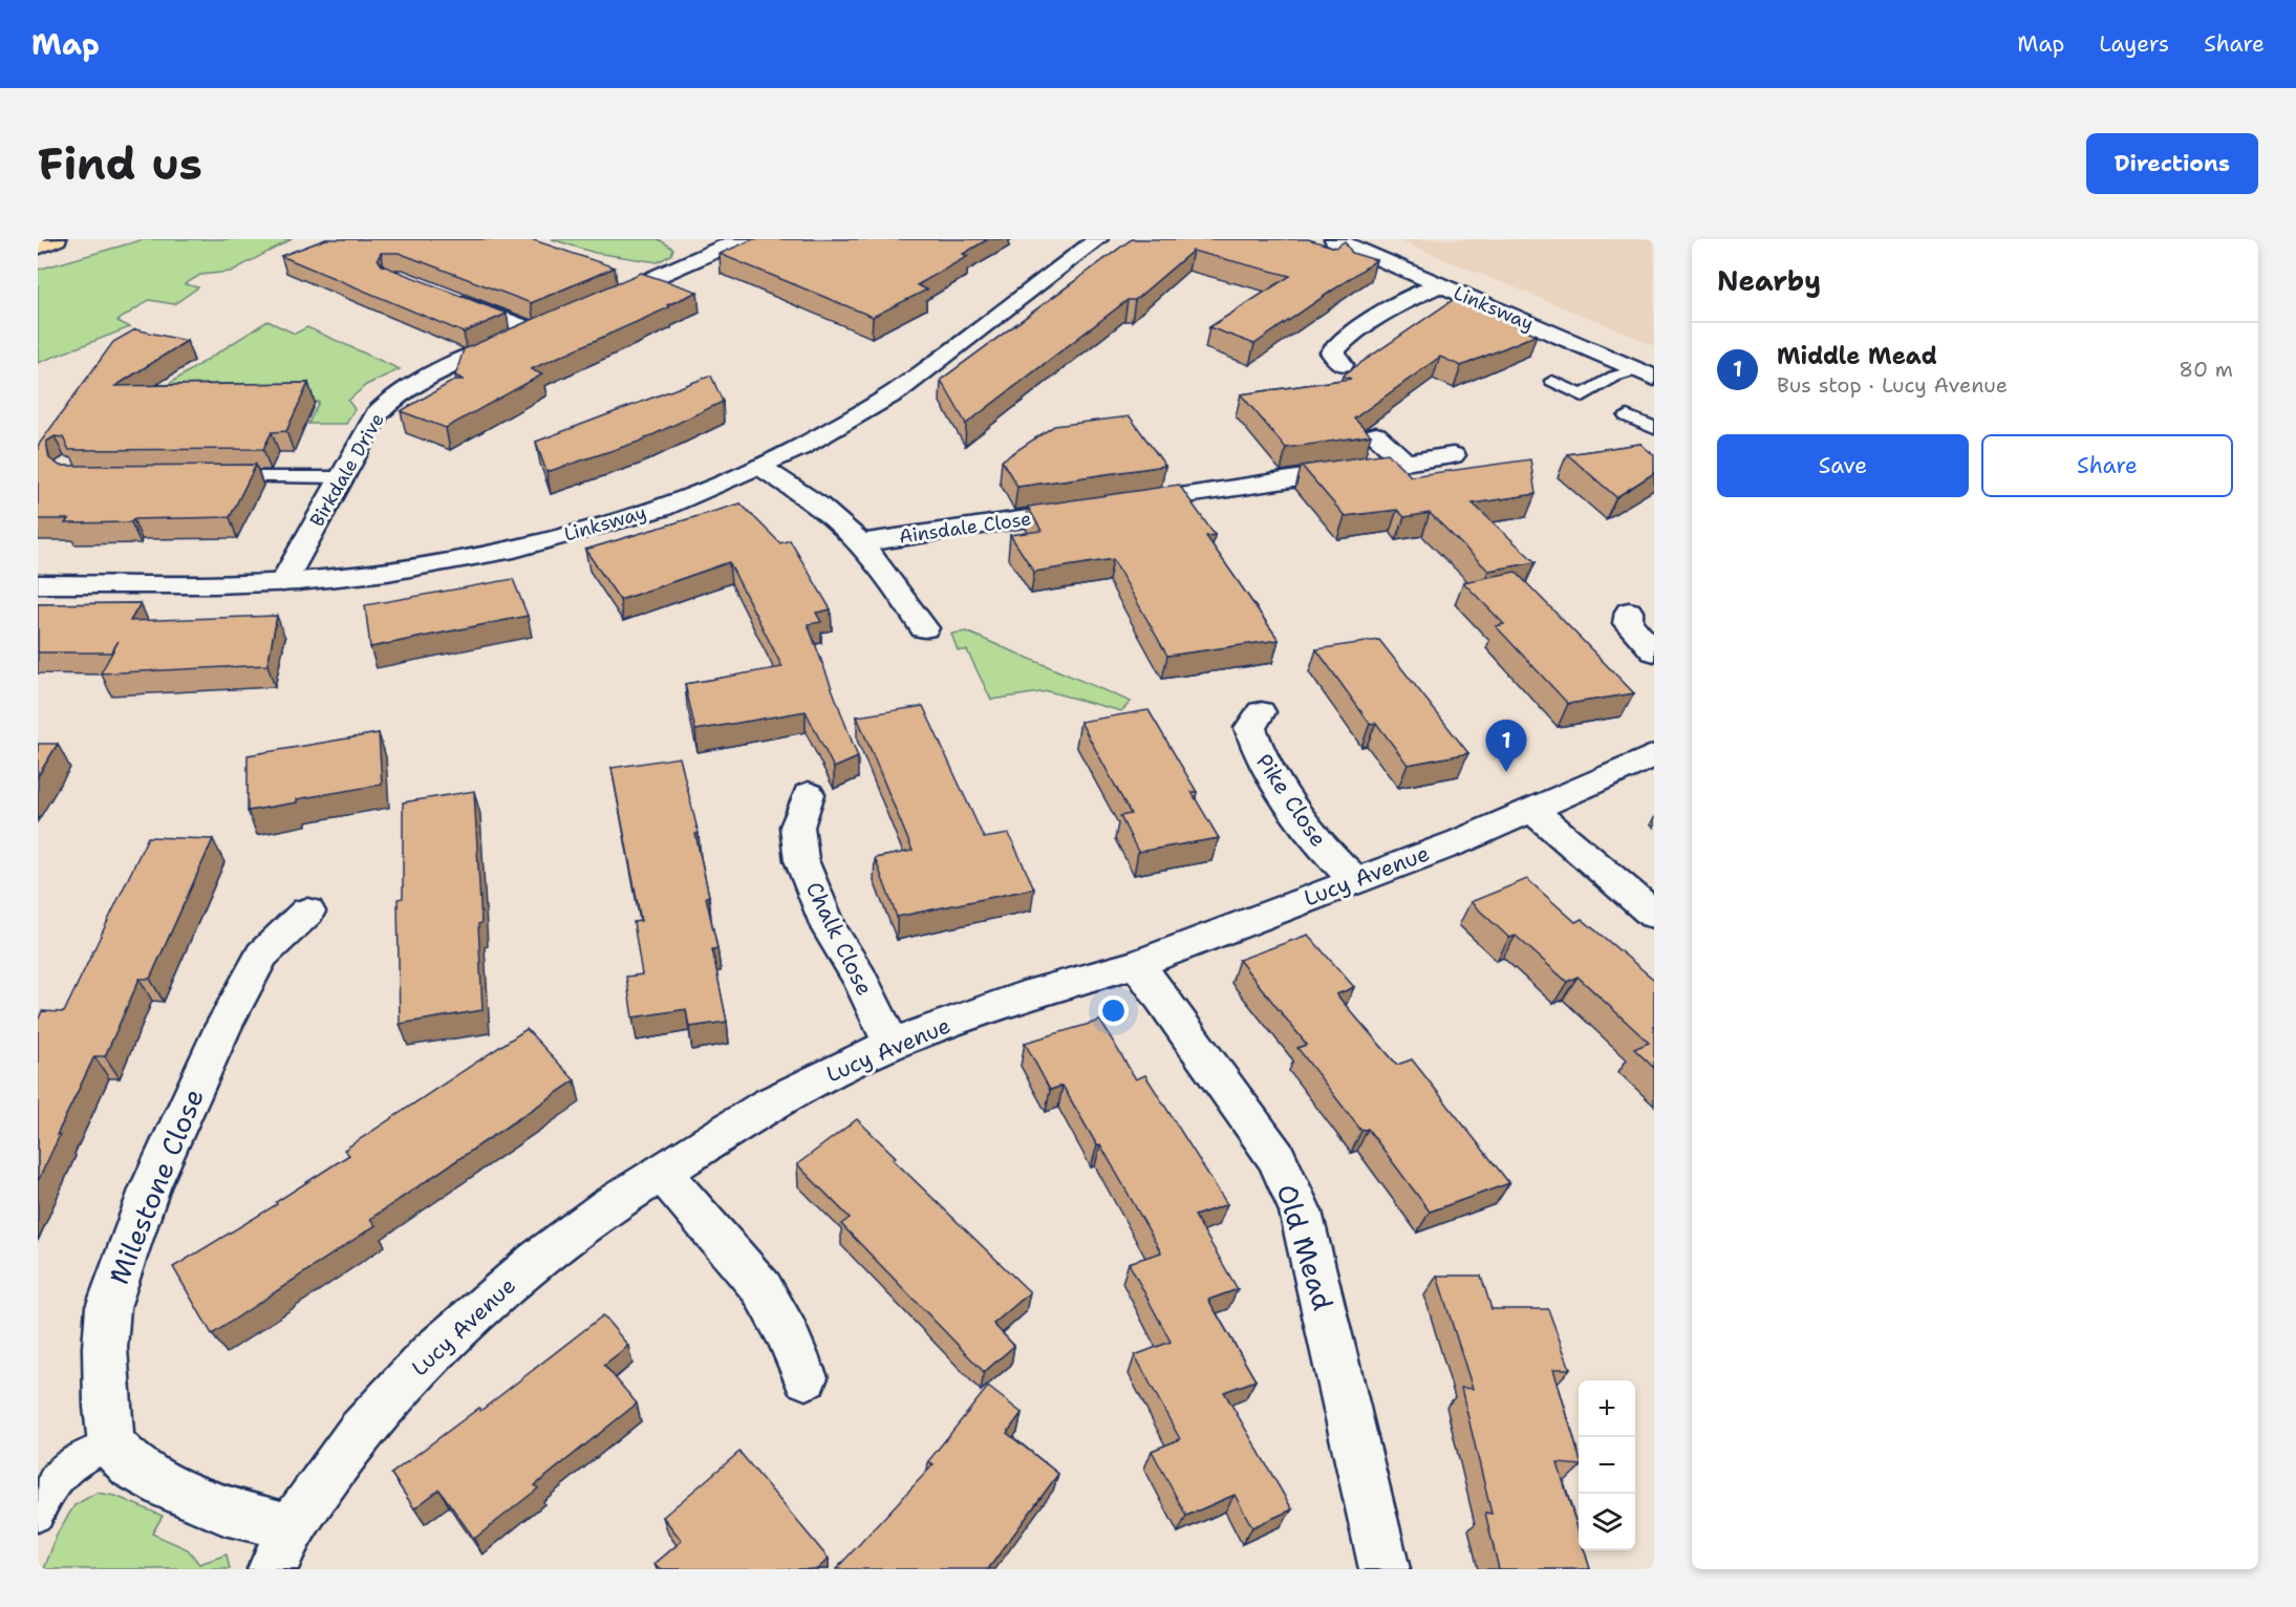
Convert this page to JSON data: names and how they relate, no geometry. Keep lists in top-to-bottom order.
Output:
{
  "streets": {
    "street": [
      "Linksway",
      "Birkdale Drive",
      "Ainsdale Close",
      "Pike Close",
      "Lucy Avenue",
      "Chalk Close",
      "Milestone Close",
      "Old Mead"
    ]
  },
  "crossings": [
    ["Linksway", "Birkdale Drive"],
    ["Pike Close", "Lucy Avenue"],
    ["Lucy Avenue", "Chalk Close"],
    ["Lucy Avenue", "Old Mead"]
  ],
  "page": {
    "header": "Map",
    "nav": ["Map", "Layers", "Share"],
    "buttons": [
      "Directions",
      ["Save", "Share"]
    ],
    "title": "Find us",
    "heading": "Nearby",
    "list": [
      {
        "mark": "1",
        "name": "Middle Mead",
        "note": "Bus stop · Lucy Avenue",
        "value": "80 m"
      }
    ],
    "pins": "1",
    "map_buttons": ["+", "−"]
  }
}
